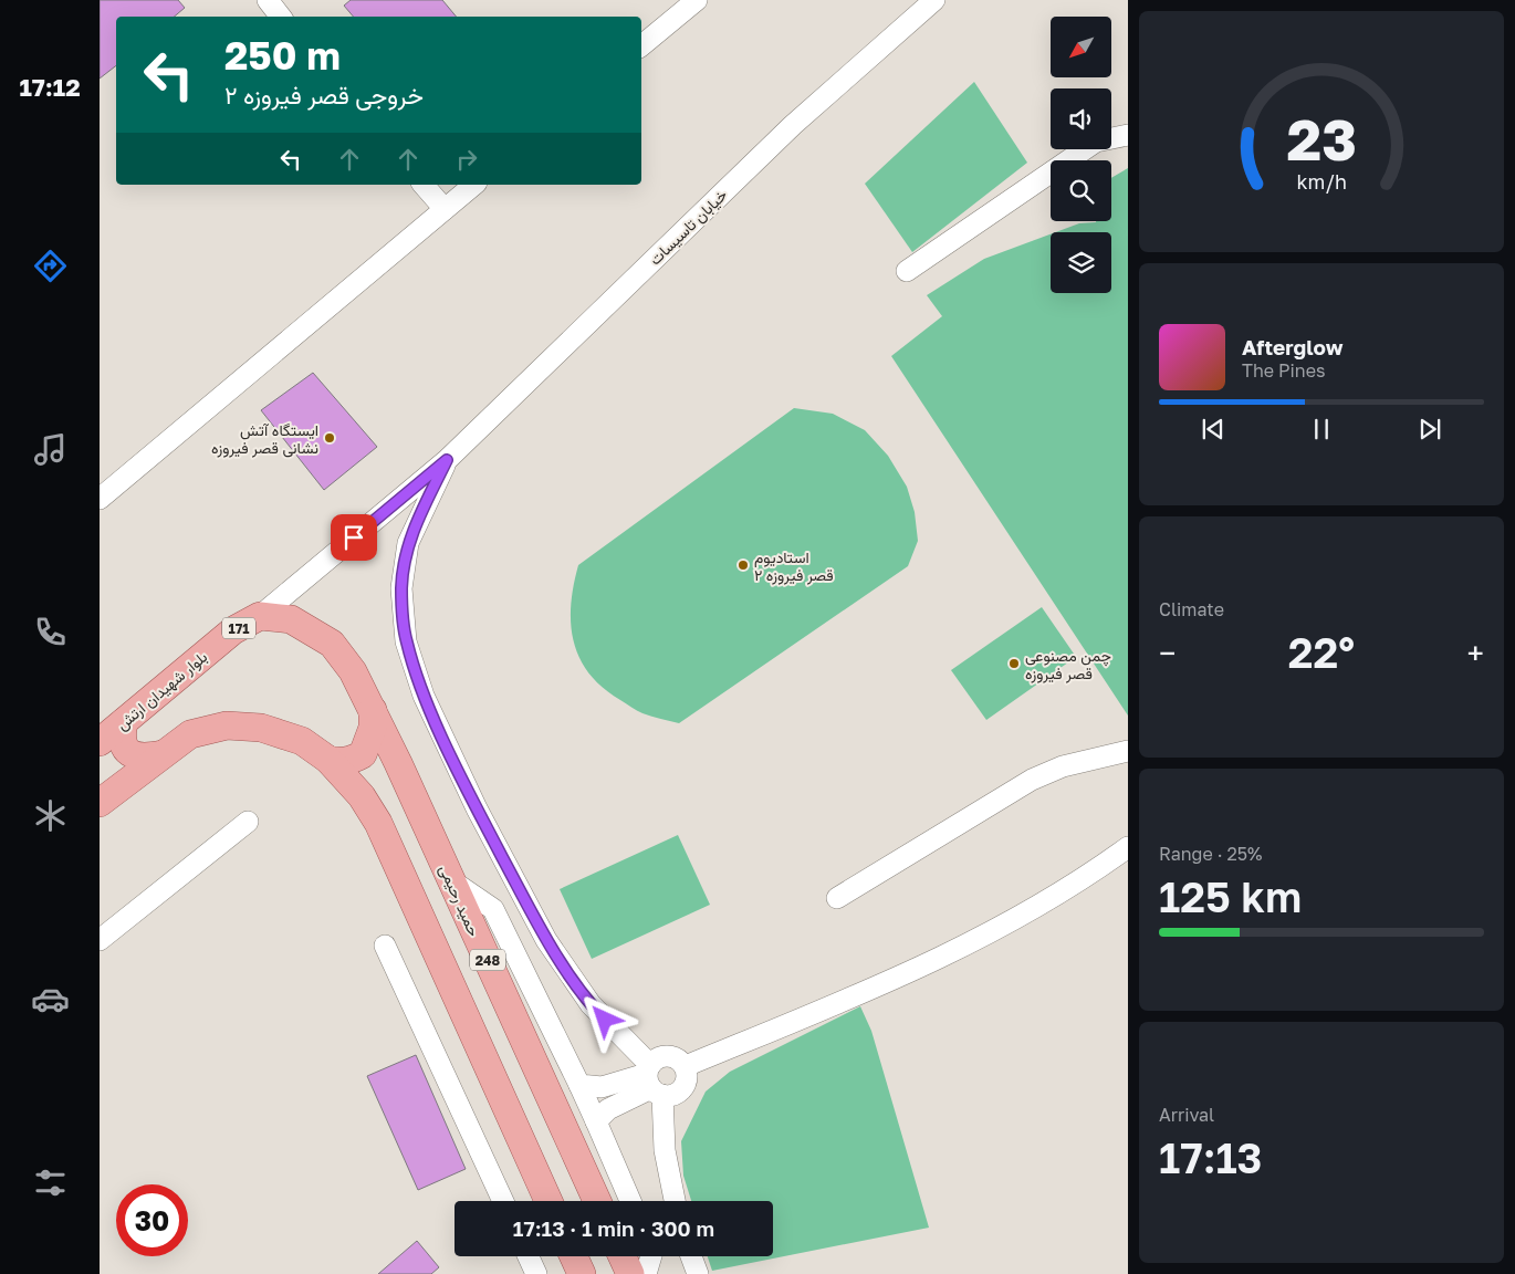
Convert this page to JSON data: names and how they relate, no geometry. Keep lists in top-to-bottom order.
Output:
{
  "streets": {
    "main road": [
      "171",
      "بلوار شهیدان ارتش",
      "حمید رحیمی",
      "248"
    ],
    "street": ["خیابان تاسیسات"]
  },
  "crossings": [
    ["خیابان تاسیسات", "171"],
    ["خیابان تاسیسات", "بلوار شهیدان ارتش"],
    ["171", "بلوار شهیدان ارتش"],
    ["171", "حمید رحیمی"]
  ],
  "places": ["ایستگاه آتش نشانی قصر فیروزه", "استادیوم قصر فیروزه ۲", "چمن مصنوعی قصر فیروزه"],
  "north": "bottom left",
  "page": {
    "tabs": "17:12",
    "turn": ["250 m", "خروجی قصر فیروزه ۲"],
    "song": ["Afterglow", "The Pines"],
    "tile": [
      "Climate",
      ["Range · 25%", "125 km"],
      ["Arrival", "17:13"]
    ],
    "heat": ["−", "22°", "+"],
    "limit": "30",
    "trip": "17:13 · 1 min · 300 m",
    "gauge": ["23", "km/h"]
  }
}
